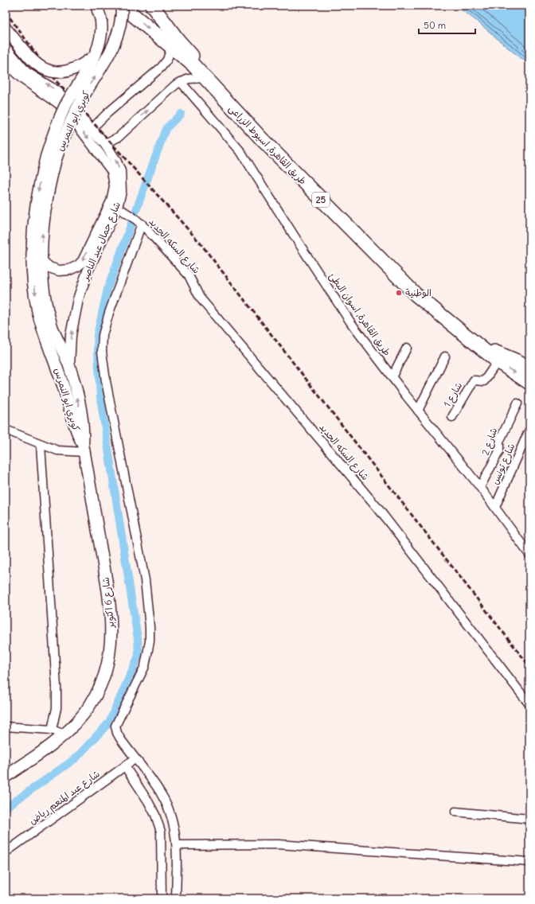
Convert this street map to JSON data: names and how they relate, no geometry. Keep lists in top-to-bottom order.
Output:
{
  "streets": {
    "highway": ["طريق القاهرة, اسيوط الزراعى", "25"],
    "main road": ["كوبري ابو النمرس", "شارع 6 اكتوبر"],
    "street": [
      "شارع جمال عبد الناصر",
      "شارع السكه الحديد",
      "طريق القاهرة, اسوان البطئ",
      "شارع 1",
      "شارع 2",
      "شارع تونس",
      "شارع عبد المنعم رياض"
    ]
  },
  "crossings": [
    ["كوبري ابو النمرس", "طريق القاهرة, اسيوط الزراعى"],
    ["كوبري ابو النمرس", "شارع جمال عبد الناصر"],
    ["كوبري ابو النمرس", "شارع 6 اكتوبر"],
    ["طريق القاهرة, اسيوط الزراعى", "شارع 1"],
    ["شارع جمال عبد الناصر", "شارع السكه الحديد"],
    ["طريق القاهرة, اسوان البطئ", "شارع 2"],
    ["طريق القاهرة, اسوان البطئ", "شارع تونس"]
  ],
  "places": ["الوطنية"],
  "scale_bar": "50 m"
}
